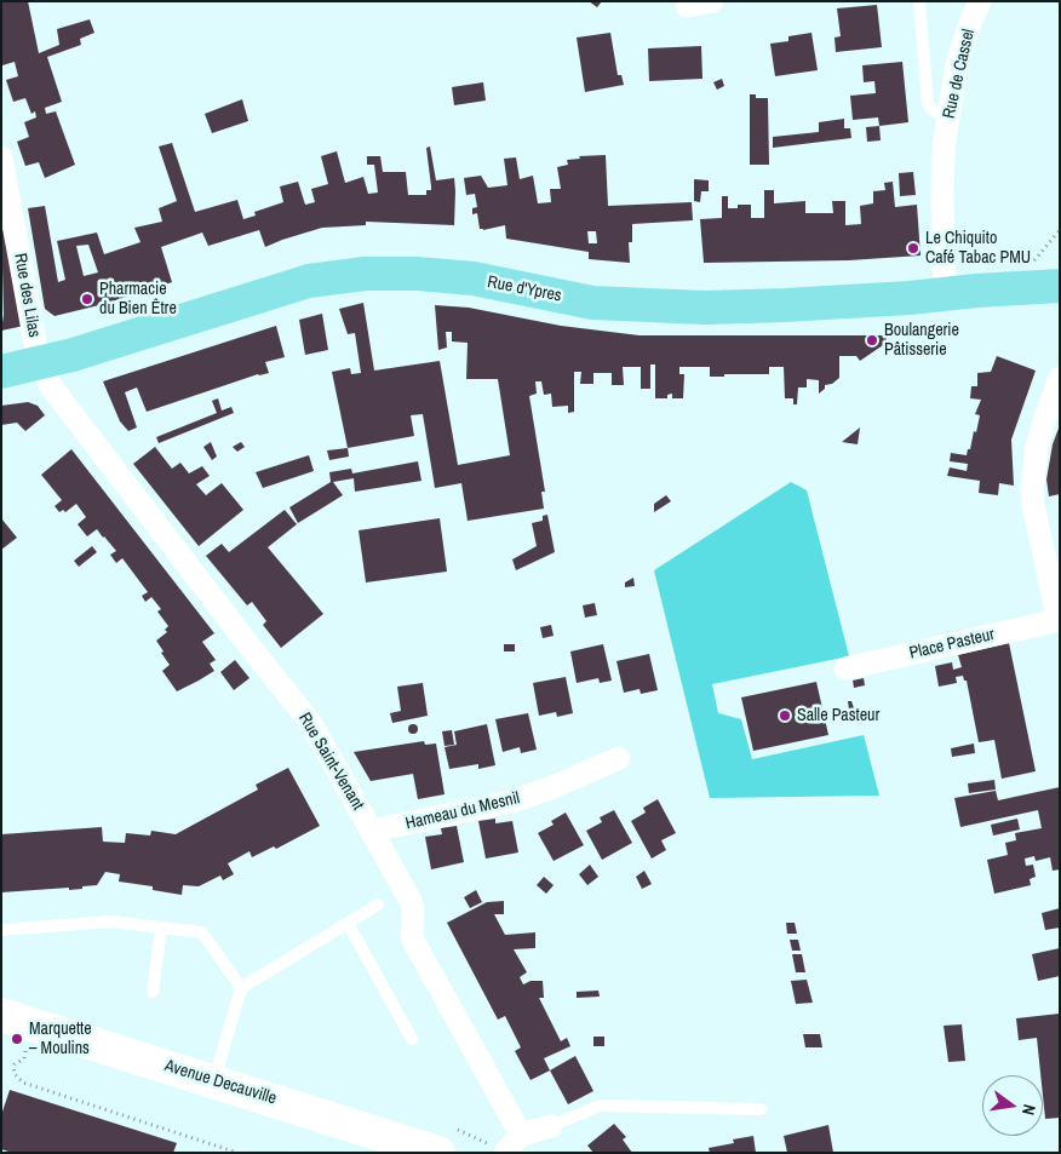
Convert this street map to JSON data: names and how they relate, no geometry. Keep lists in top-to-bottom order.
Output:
{
  "streets": {
    "main road": ["Rue d'Ypres"],
    "street": [
      "Rue de Cassel",
      "Rue des Lilas",
      "Place Pasteur",
      "Rue Saint-Venant",
      "Hameau du Mesnil",
      "Avenue Decauville"
    ]
  },
  "crossings": [
    ["Rue de Cassel", "Rue d'Ypres"],
    ["Rue d'Ypres", "Rue des Lilas"],
    ["Rue d'Ypres", "Rue Saint-Venant"],
    ["Rue des Lilas", "Rue Saint-Venant"],
    ["Rue Saint-Venant", "Hameau du Mesnil"]
  ],
  "places": [
    "Le Chiquito Café Tabac PMU",
    "Pharmacie du Bien Être",
    "Boulangerie Pâtisserie",
    "Salle Pasteur",
    "Marquette – Moulins"
  ],
  "north": "right"
}
